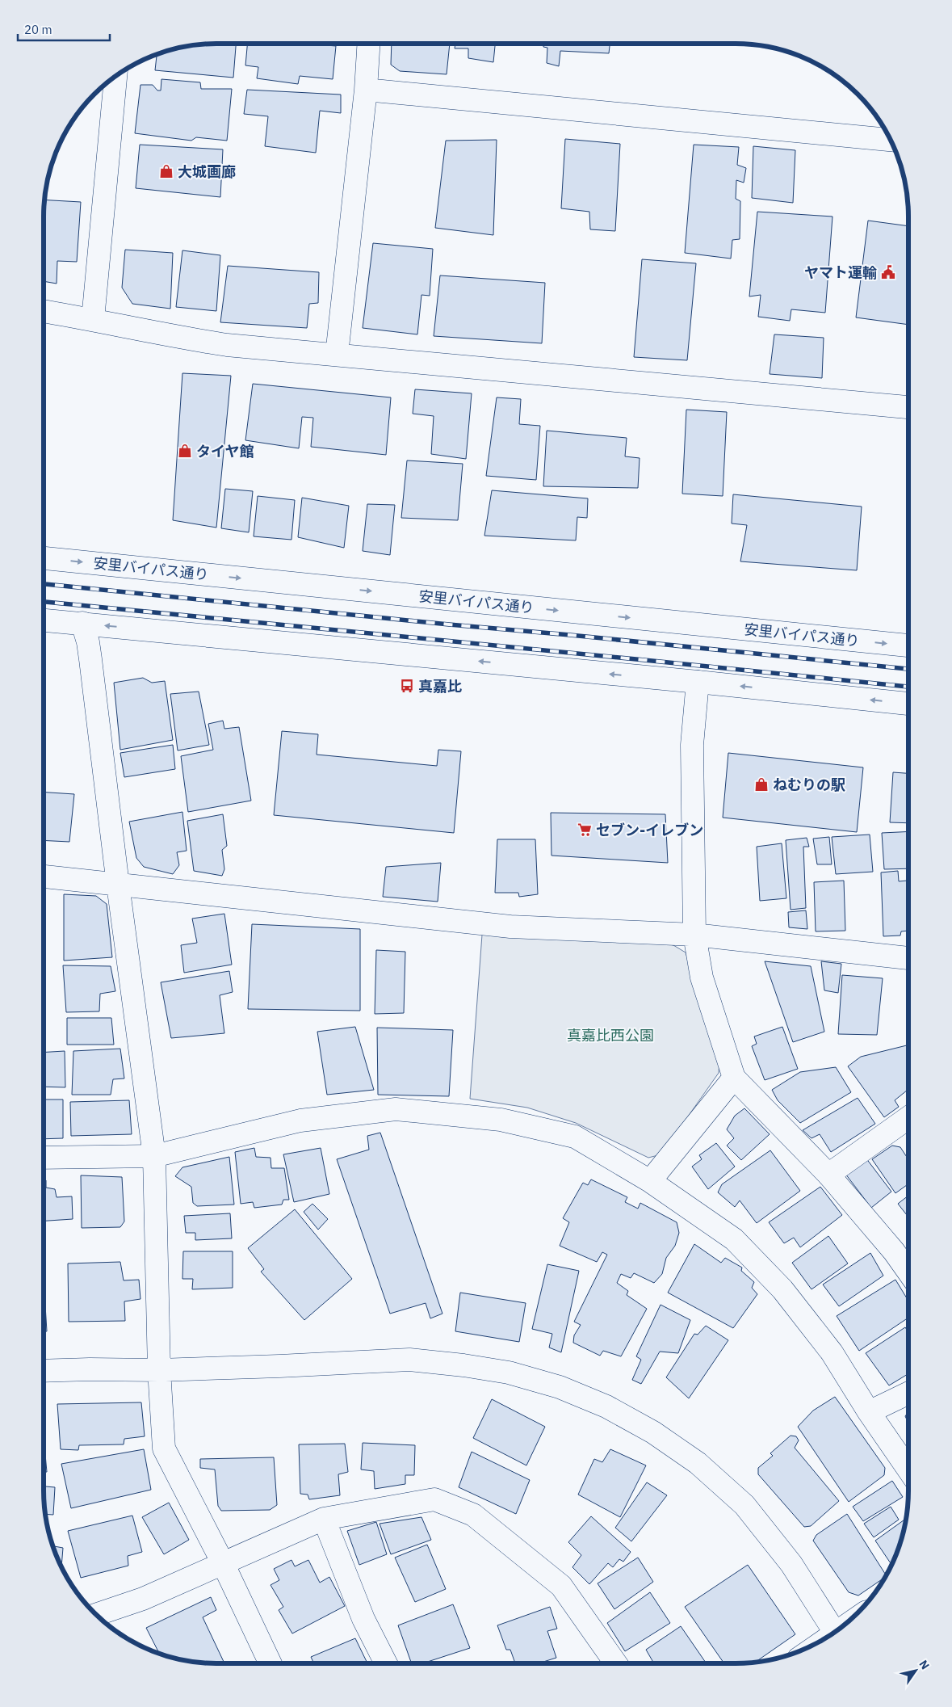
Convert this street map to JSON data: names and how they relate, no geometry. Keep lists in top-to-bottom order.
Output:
{
  "streets": {
    "main road": ["安里バイパス通り"]
  },
  "parks": ["真嘉比西公園"],
  "places": {
    "shop": ["大城画廊", "タイヤ館", "ねむりの駅"],
    "public building": ["ヤマト運輸"],
    "bus stop": ["真嘉比"],
    "supermarket": ["セブン-イレブン"]
  },
  "scale_bar": "20 m",
  "north": "top right"
}
